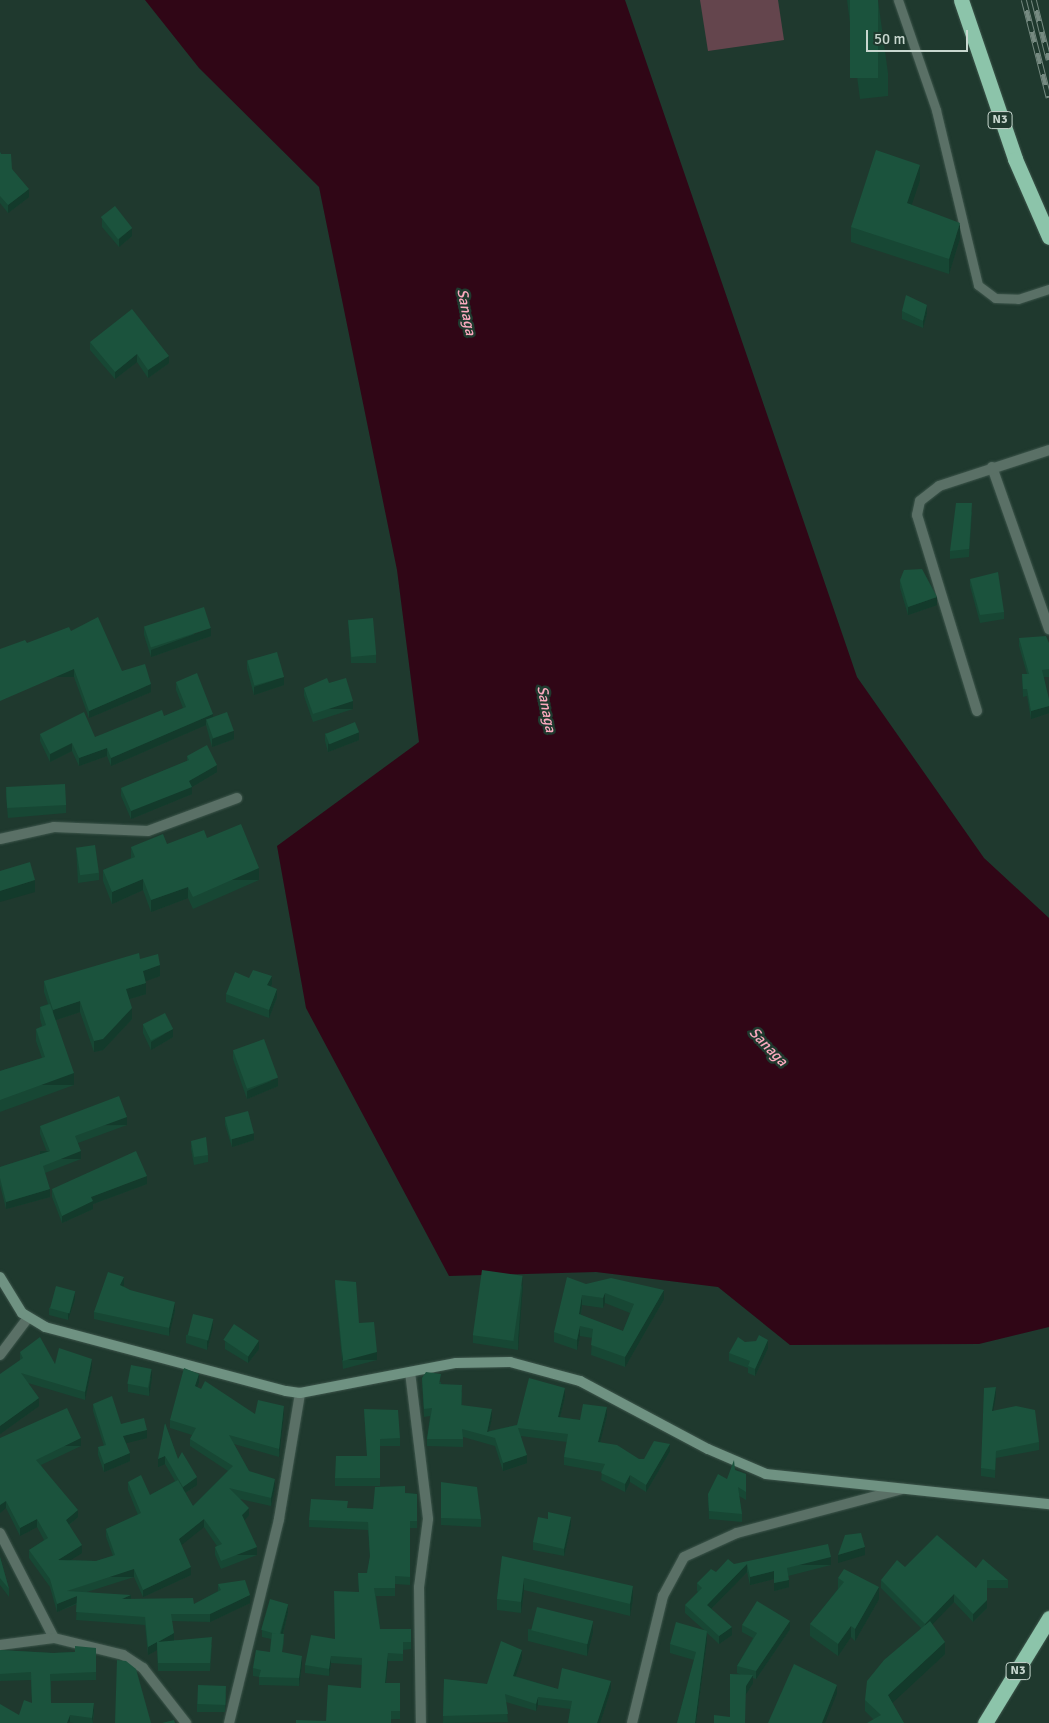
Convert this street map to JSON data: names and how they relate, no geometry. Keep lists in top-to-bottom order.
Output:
{
  "streets": {
    "highway": ["N3"]
  },
  "water": ["Sanaga"],
  "scale_bar": "50 m"
}
